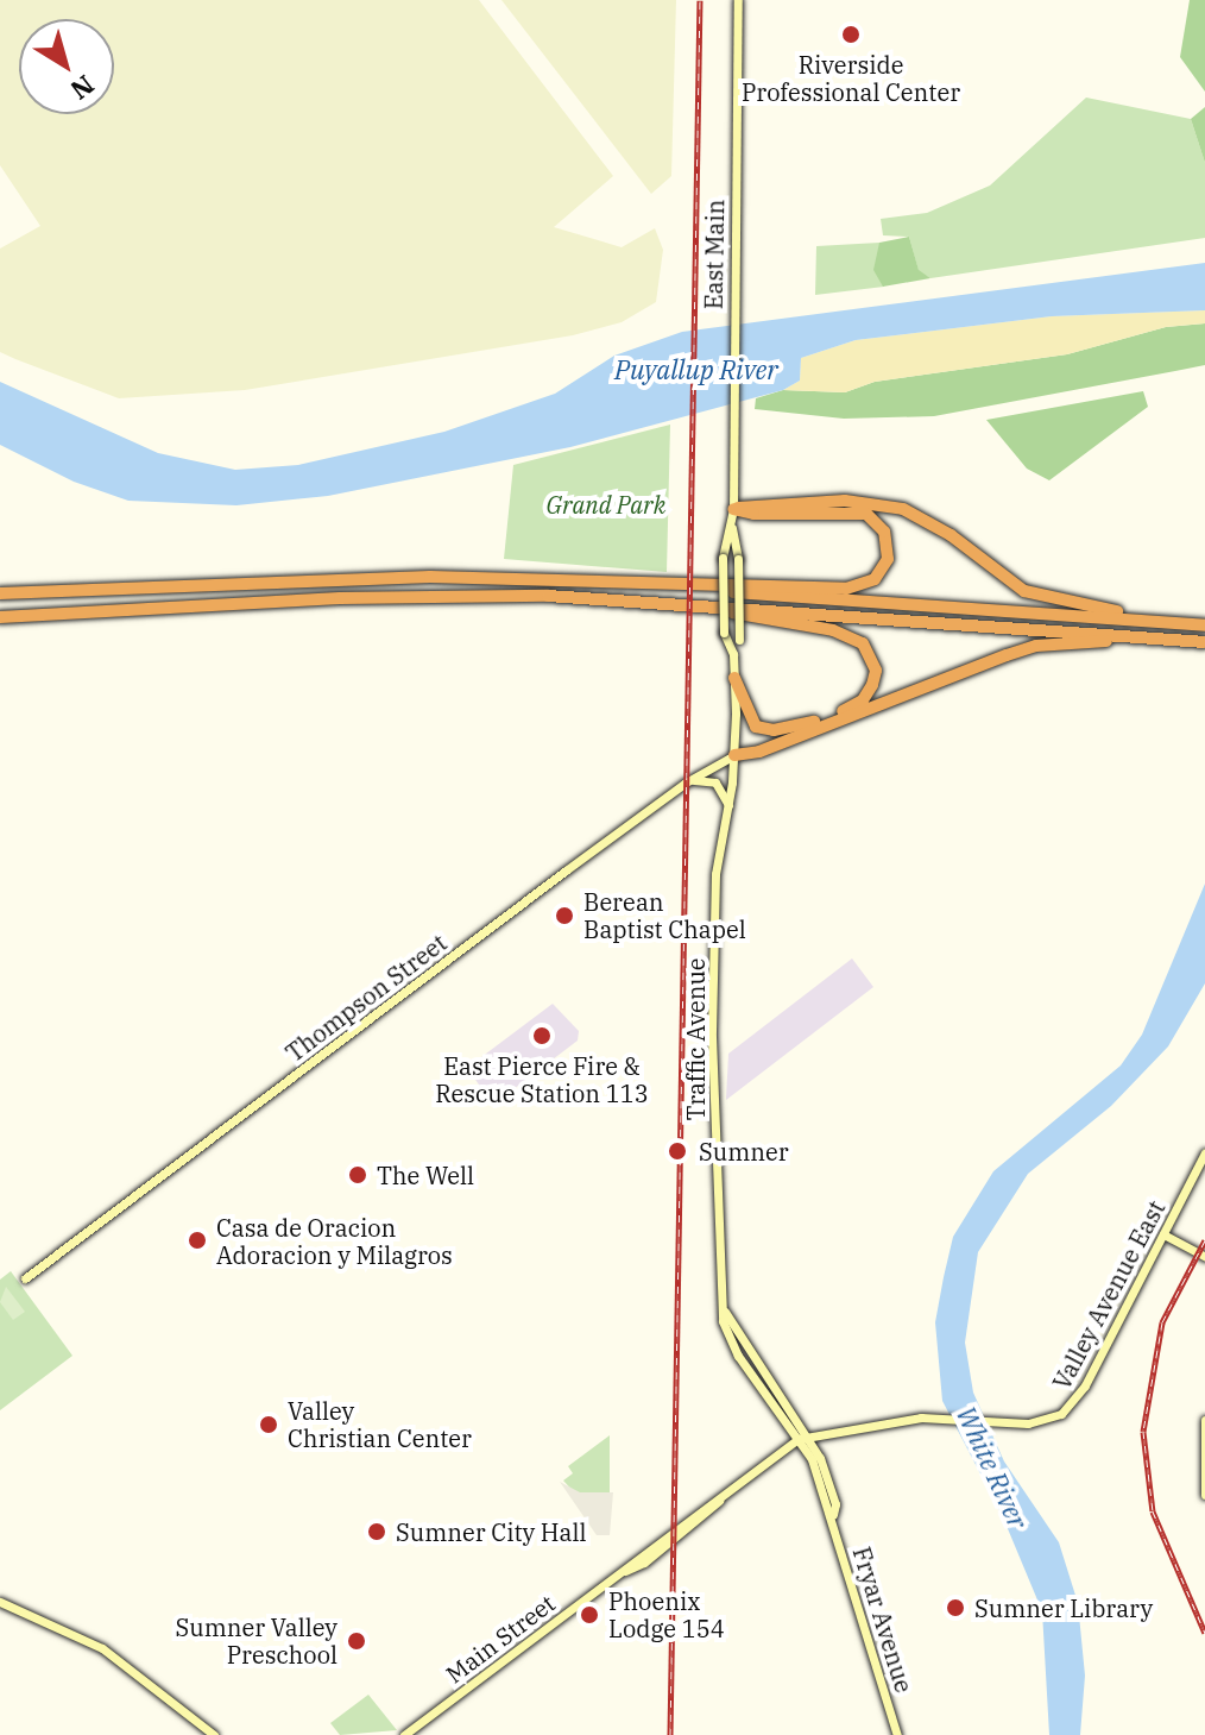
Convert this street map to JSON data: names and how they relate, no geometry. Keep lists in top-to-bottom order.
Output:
{
  "streets": {
    "main road": [
      "East Main",
      "Thompson Street",
      "Traffic Avenue",
      "Valley Avenue East",
      "Fryar Avenue",
      "Main Street"
    ]
  },
  "crossings": [
    ["East Main", "Traffic Avenue"],
    ["Thompson Street", "Traffic Avenue"],
    ["Traffic Avenue", "Valley Avenue East"],
    ["Traffic Avenue", "Fryar Avenue"],
    ["Traffic Avenue", "Main Street"],
    ["Valley Avenue East", "Fryar Avenue"],
    ["Valley Avenue East", "Main Street"],
    ["Fryar Avenue", "Main Street"]
  ],
  "water": ["Puyallup River", "White River"],
  "parks": ["Grand Park"],
  "places": [
    "Riverside Professional Center",
    "Berean Baptist Chapel",
    "East Pierce Fire & Rescue Station 113",
    "Sumner",
    "The Well",
    "Casa de Oracion Adoracion y Milagros",
    "Valley Christian Center",
    "Sumner City Hall",
    "Sumner Library",
    "Phoenix Lodge 154",
    "Sumner Valley Preschool"
  ],
  "north": "bottom right"
}
